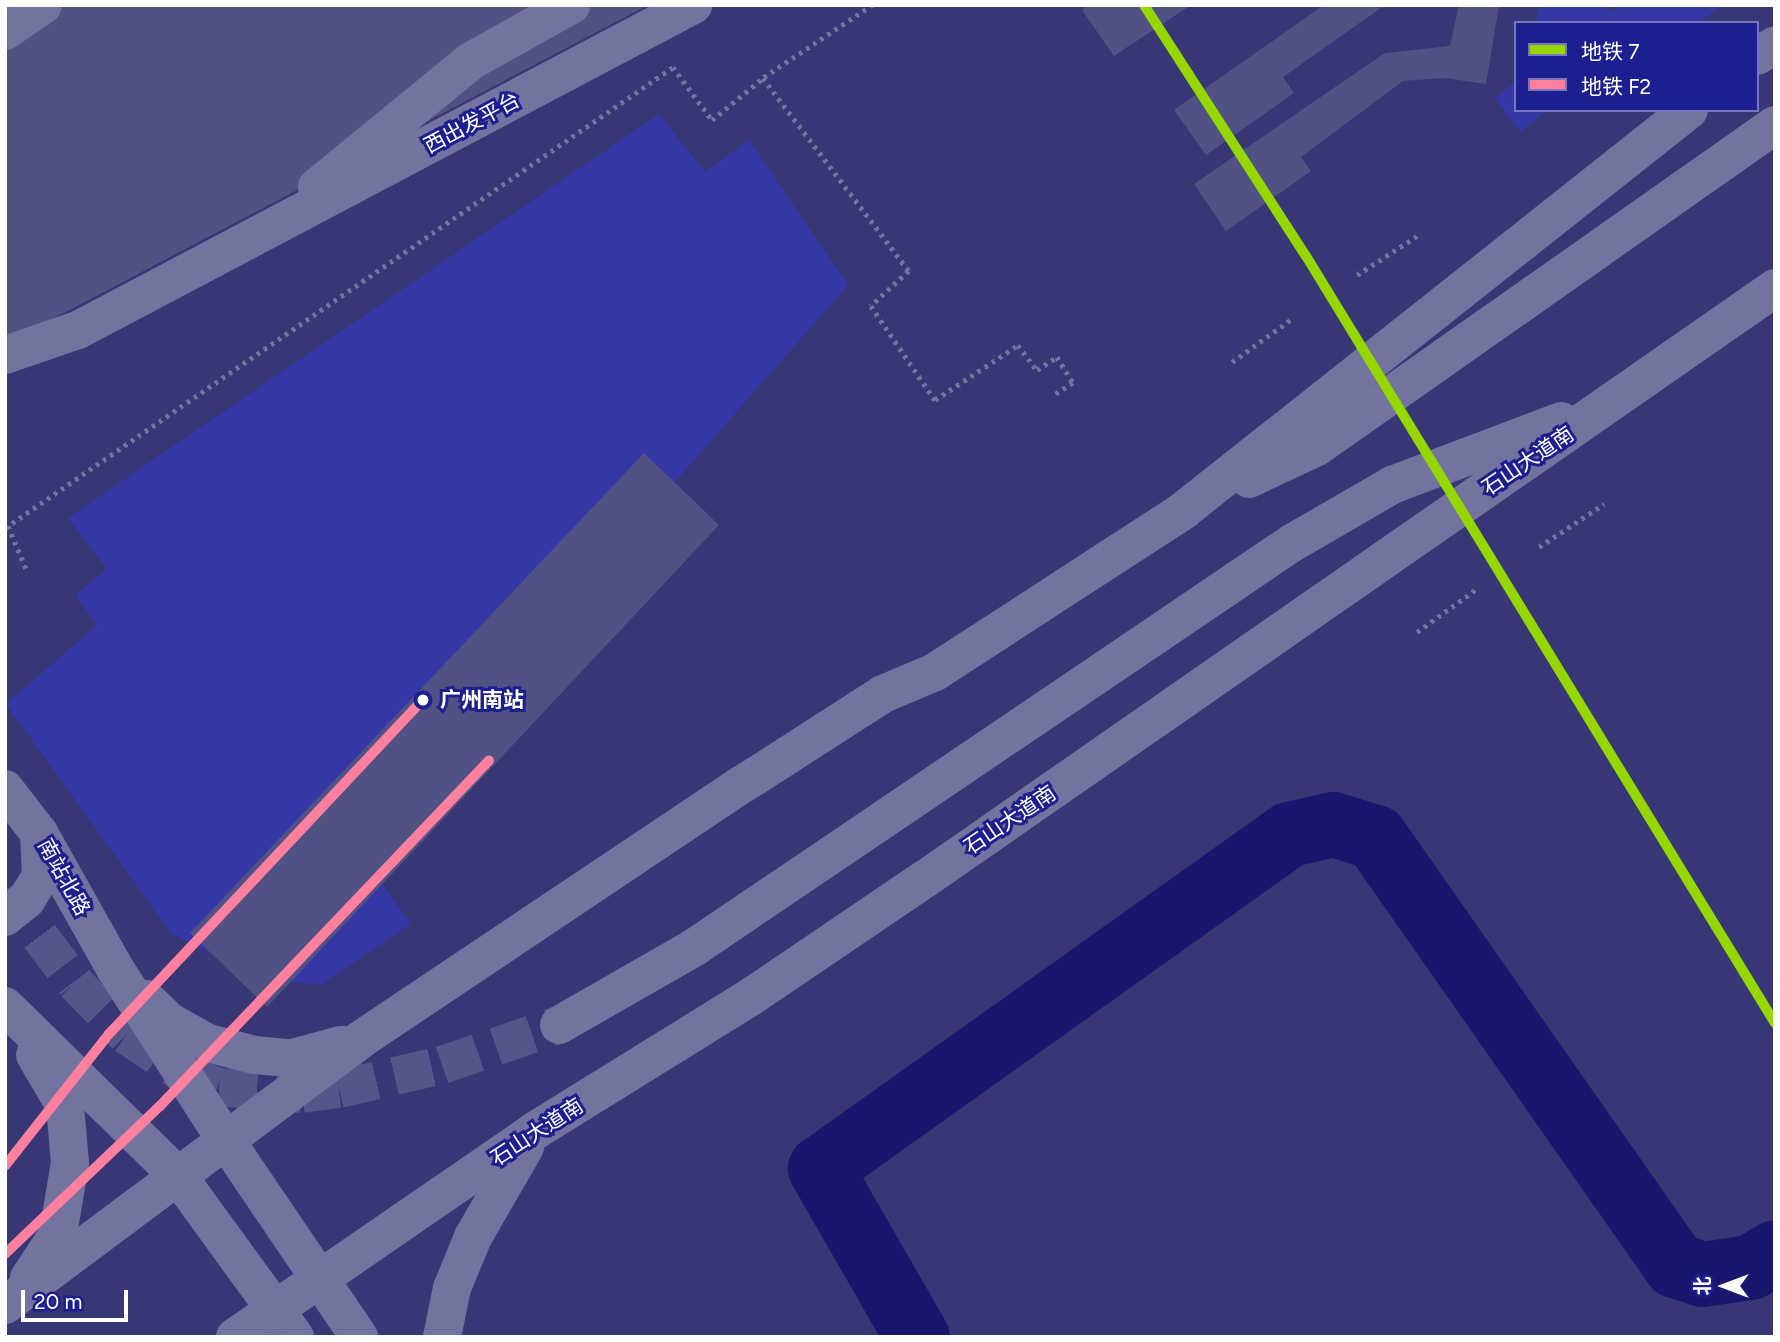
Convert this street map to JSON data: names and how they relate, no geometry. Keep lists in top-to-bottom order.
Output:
{
  "streets": {
    "main road": ["西出发平台", "石山大道南", "南站北路"]
  },
  "places": ["广州南站"],
  "lines": ["metro line 7", "metro line F2"],
  "legend": ["地铁 7", "地铁 F2"],
  "scale_bar": "20 m",
  "north": "left"
}
